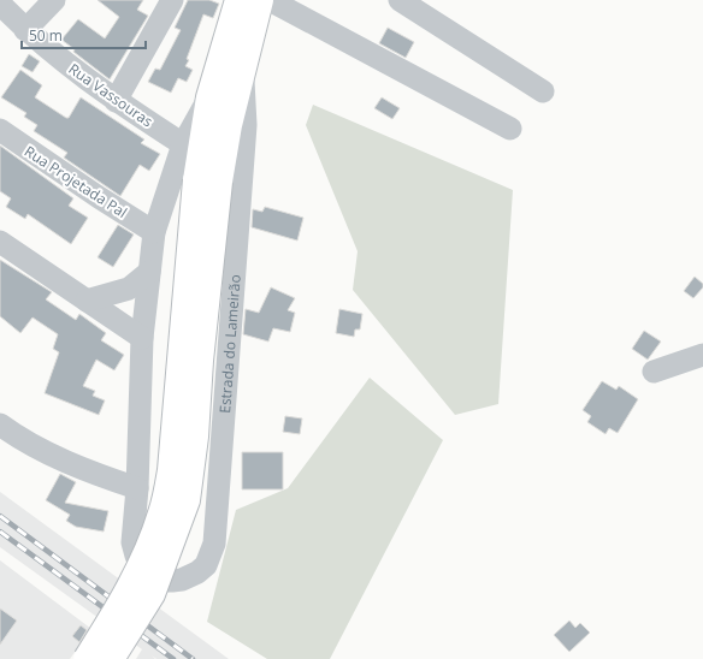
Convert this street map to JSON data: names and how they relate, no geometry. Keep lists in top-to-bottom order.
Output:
{
  "streets": {
    "main road": ["Estrada do Lameirão"],
    "street": ["Rua Vassouras", "Rua Projetada Pal"]
  },
  "crossings": [
    ["Rua Vassouras", "Estrada do Lameirão"],
    ["Rua Projetada Pal", "Estrada do Lameirão"]
  ],
  "scale_bar": "50 m"
}
